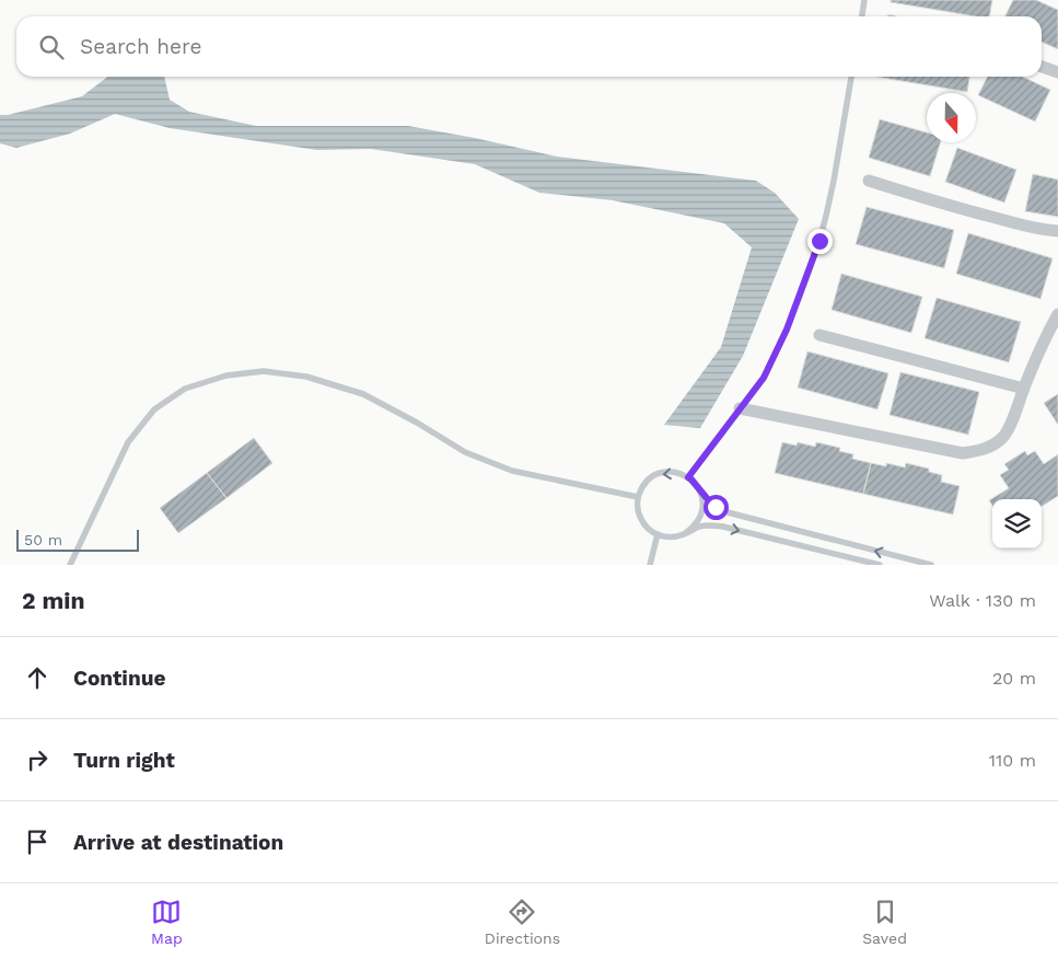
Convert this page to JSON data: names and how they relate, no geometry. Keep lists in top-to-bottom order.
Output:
{
  "scale_bar": "50 m",
  "north": "bottom",
  "page": {
    "search": "Search here",
    "scale": "50 m",
    "heading": ["2 min", "Walk · 130 m"],
    "list": [
      ["Continue", "20 m"],
      ["Turn right", "110 m"],
      "Arrive at destination"
    ],
    "nav": ["Map", "Directions", "Saved"]
  }
}
